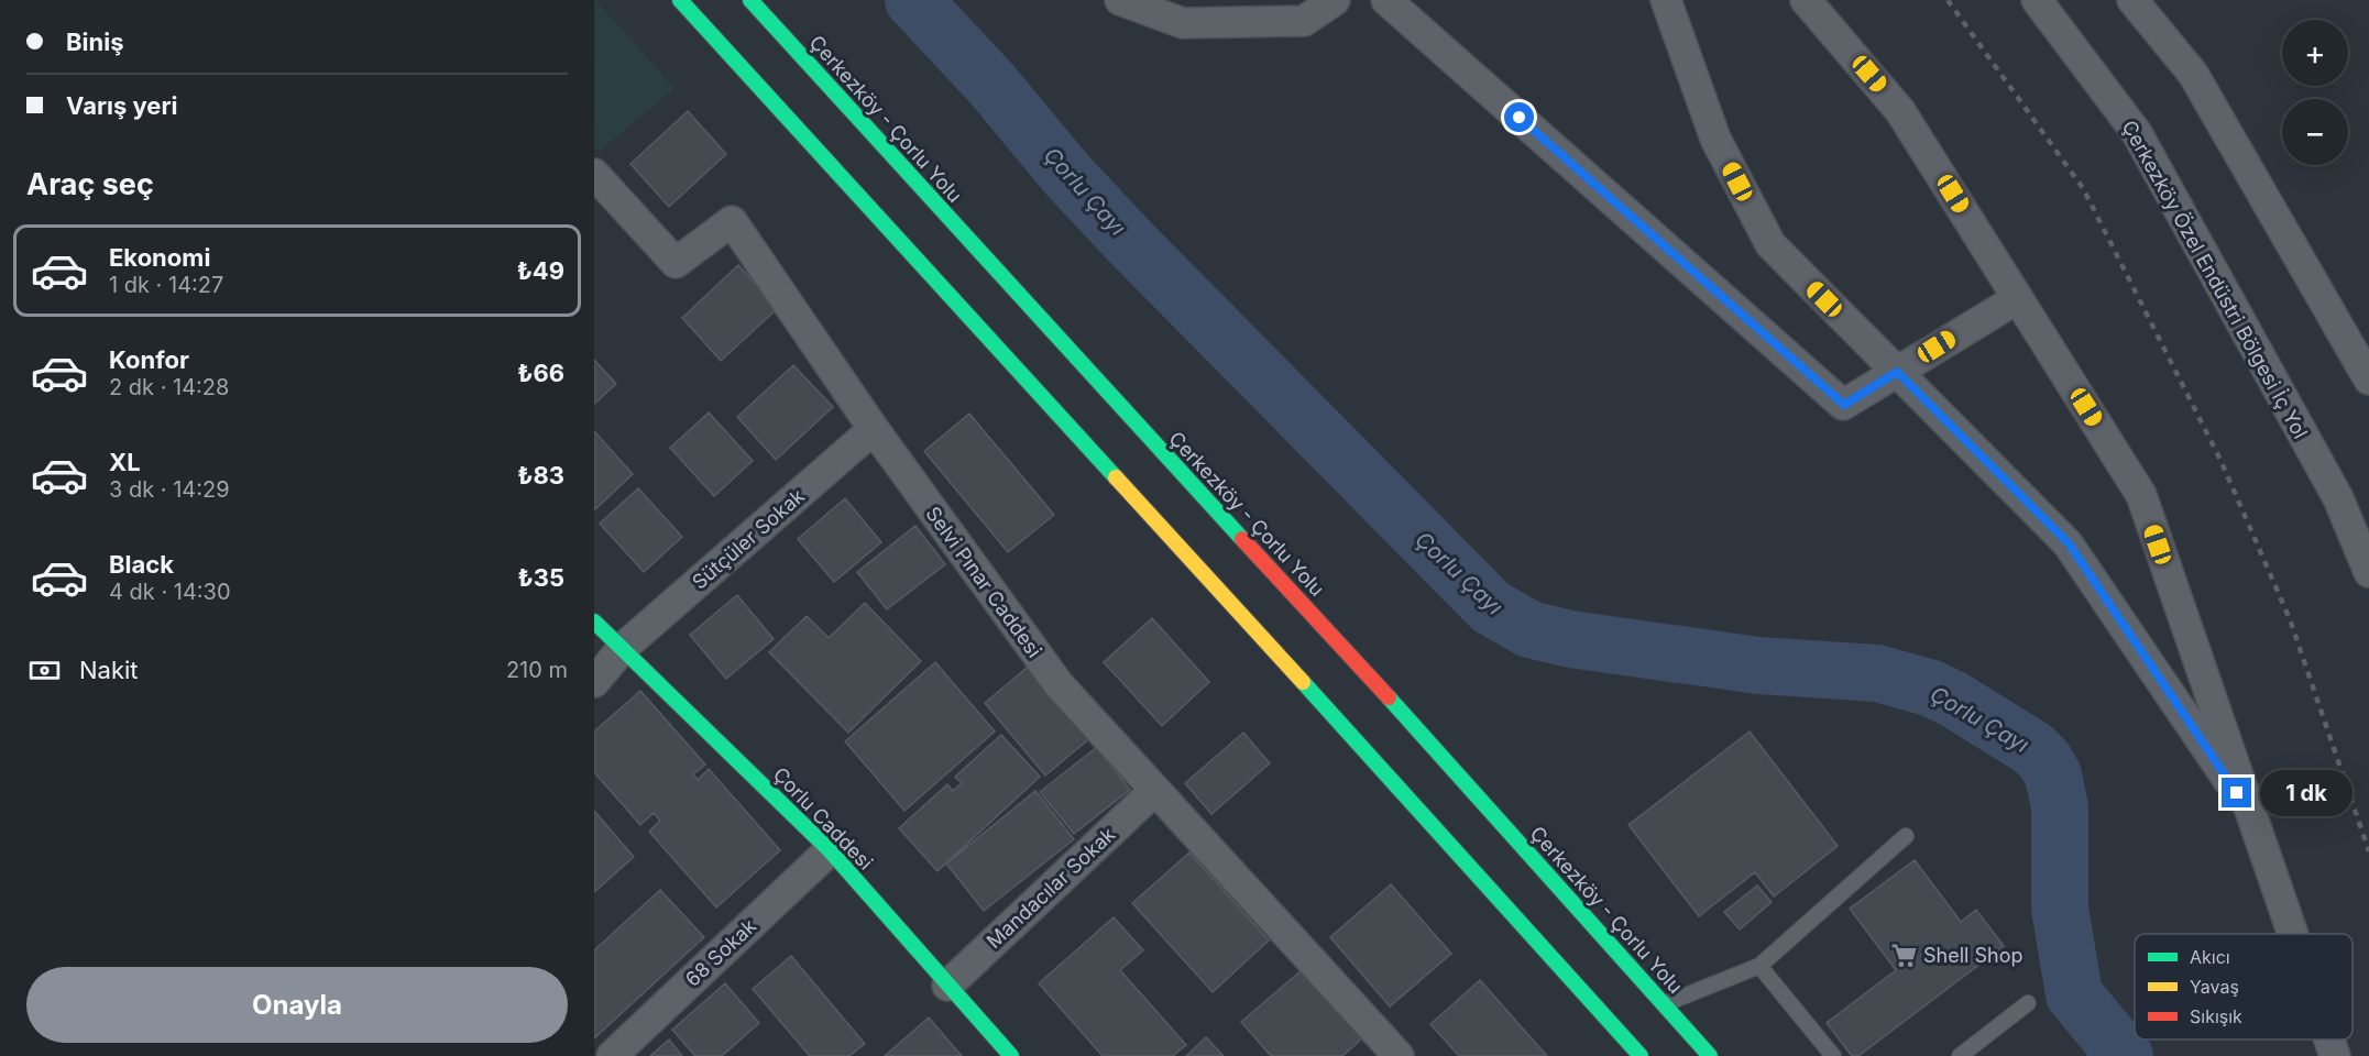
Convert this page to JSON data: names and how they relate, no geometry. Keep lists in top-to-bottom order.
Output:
{
  "streets": {
    "main road": ["Çerkezköy - Çorlu Yolu", "Çorlu Caddesi"],
    "street": [
      "Çerkezköy Özel Endüstri Bölgesi İç Yol",
      "Sütçüler Sokak",
      "Selvi Pınar Caddesi",
      "Mandacılar Sokak",
      "68 Sokak"
    ]
  },
  "crossings": [
    ["Sütçüler Sokak", "Selvi Pınar Caddesi"],
    ["Sütçüler Sokak", "Çorlu Caddesi"],
    ["Selvi Pınar Caddesi", "Mandacılar Sokak"],
    ["Çorlu Caddesi", "Mandacılar Sokak"],
    ["Çorlu Caddesi", "68 Sokak"]
  ],
  "water": ["Çorlu Çayı"],
  "places": {
    "supermarket": ["Shell Shop"]
  },
  "legend": ["Akıcı", "Yavaş", "Sıkışık"],
  "page": {
    "banner": ["Biniş", "Varış yeri"],
    "map_buttons": ["+", "−"],
    "heading": "Araç seç",
    "list": [
      {
        "name": "Ekonomi",
        "note": "1 dk · 14:27",
        "value": "₺49"
      },
      {
        "name": "Konfor",
        "note": "2 dk · 14:28",
        "value": "₺66"
      },
      {
        "name": "XL",
        "note": "3 dk · 14:29",
        "value": "₺83"
      },
      {
        "name": "Black",
        "note": "4 dk · 14:30",
        "value": "₺35"
      }
    ],
    "pay": ["Nakit", "210 m"],
    "bubble": "1 dk",
    "buttons": "Onayla"
  }
}
